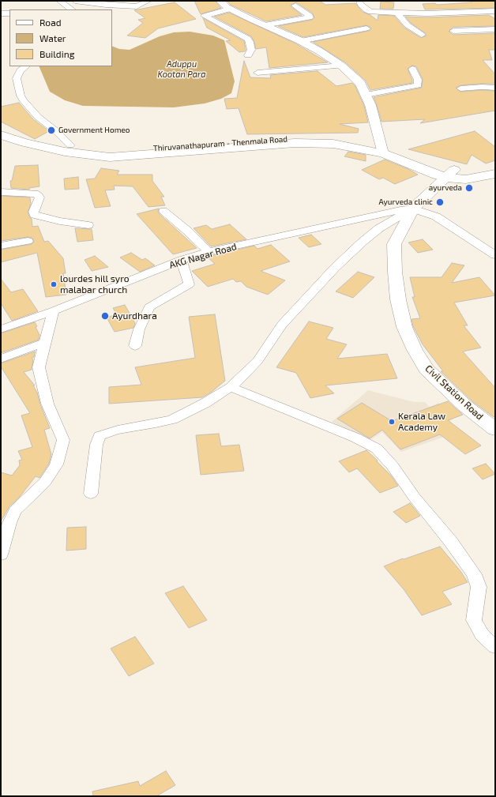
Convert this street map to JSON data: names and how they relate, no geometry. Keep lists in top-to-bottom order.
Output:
{
  "streets": {
    "main road": ["Thiruvanathapuram - Thenmala Road", "Civil Station Road"],
    "street": ["AKG Nagar Road"]
  },
  "crossings": [
    ["Thiruvanathapuram - Thenmala Road", "Civil Station Road"],
    ["AKG Nagar Road", "Civil Station Road"]
  ],
  "water": ["Aduppu Kootan Para"],
  "places": [
    "Government Homeo",
    "ayurveda",
    "Ayurveda clinic",
    "lourdes hill syro malabar church",
    "Ayurdhara",
    "Kerala Law Academy"
  ],
  "legend": ["Road", "Water", "Building"]
}
